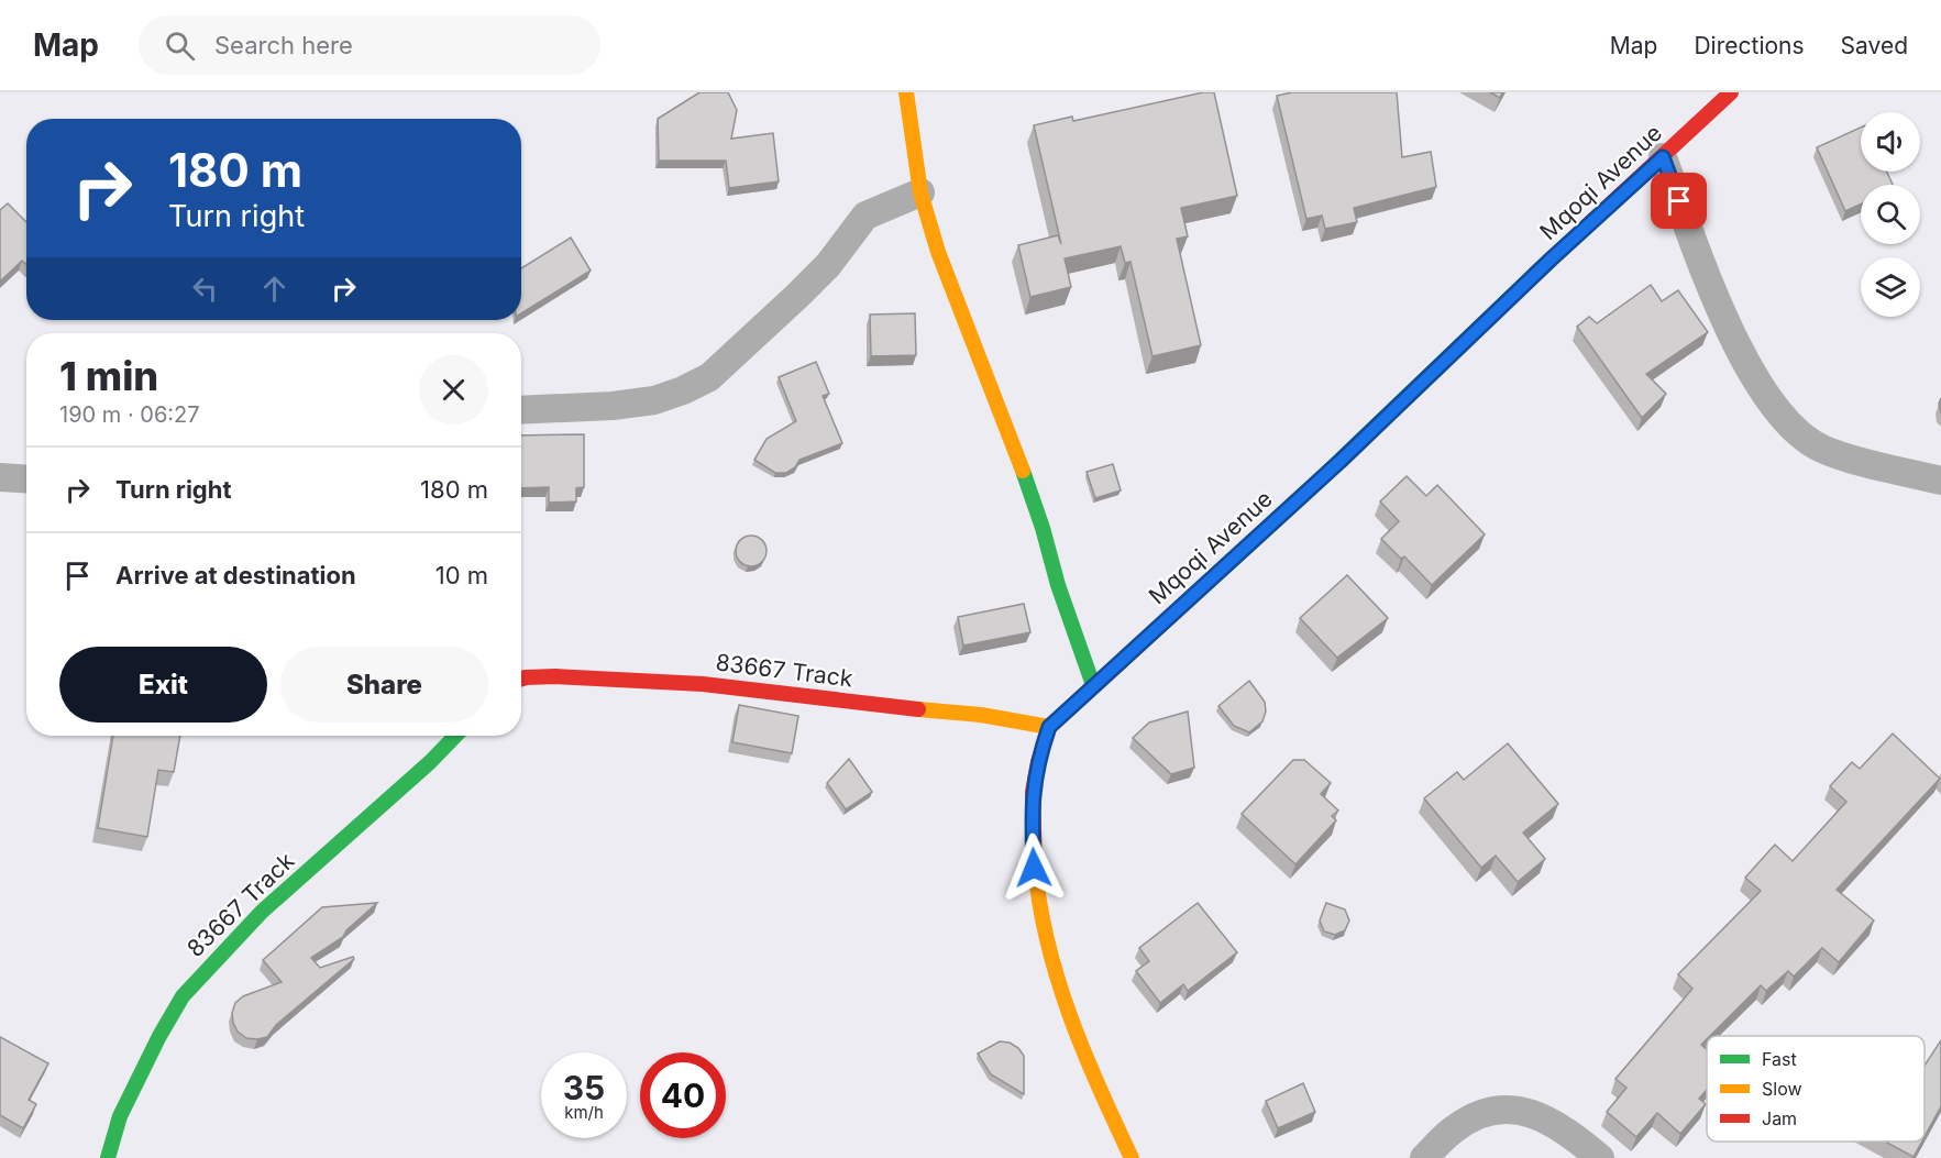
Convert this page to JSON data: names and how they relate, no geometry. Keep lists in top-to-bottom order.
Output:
{
  "streets": {
    "street": ["Mqoqi Avenue", "83667 Track"]
  },
  "crossings": [
    ["Mqoqi Avenue", "83667 Track"]
  ],
  "legend": ["Fast", "Slow", "Jam"],
  "page": {
    "header": "Map",
    "search": "Search here",
    "nav": ["Map", "Directions", "Saved"],
    "turn": ["180 m", "Turn right"],
    "heading": ["1 min", "190 m · 06:27"],
    "list": [
      {
        "name": "Turn right",
        "value": "180 m"
      },
      {
        "name": "Arrive at destination",
        "value": "10 m"
      }
    ],
    "buttons": ["Exit", "Share"],
    "speed": "35 km/h",
    "limit": "40"
  }
}
